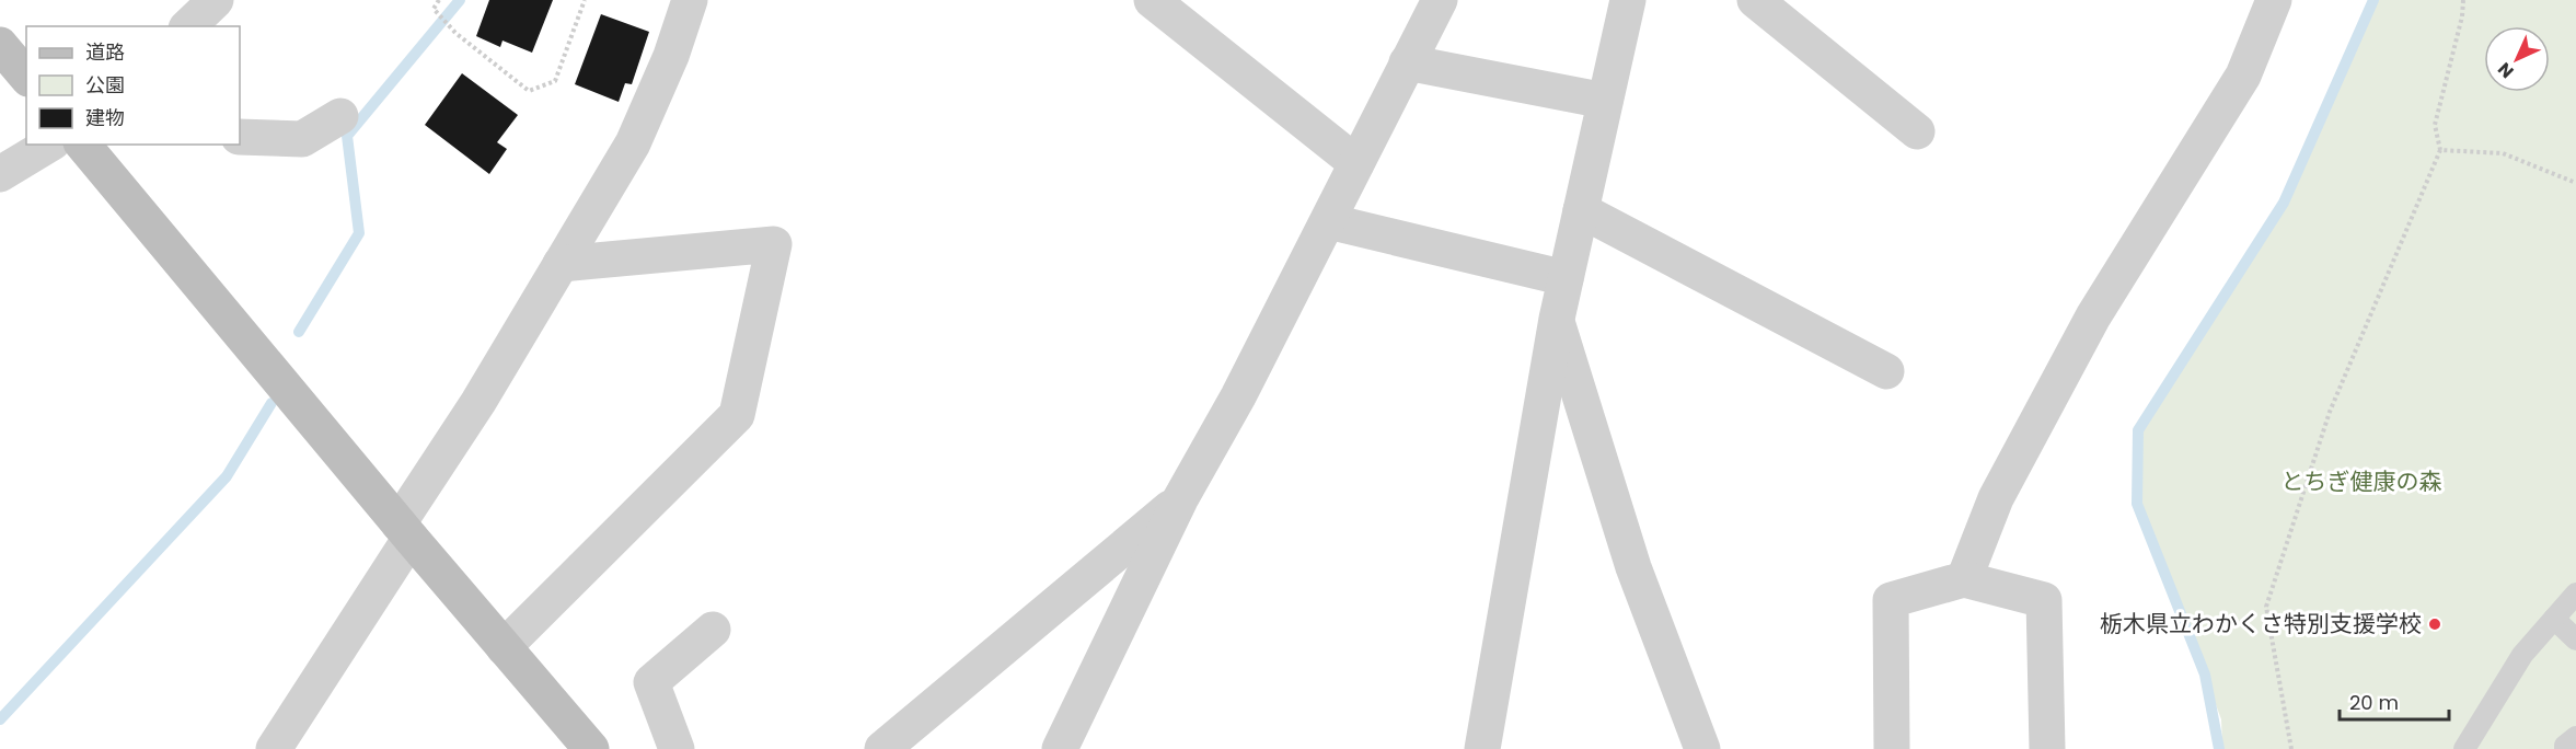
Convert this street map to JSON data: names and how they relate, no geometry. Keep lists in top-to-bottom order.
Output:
{
  "parks": ["とちぎ健康の森"],
  "places": ["栃木県立わかくさ特別支援学校"],
  "legend": ["道路", "公園", "建物"],
  "scale_bar": "20 m",
  "north": "bottom left"
}
